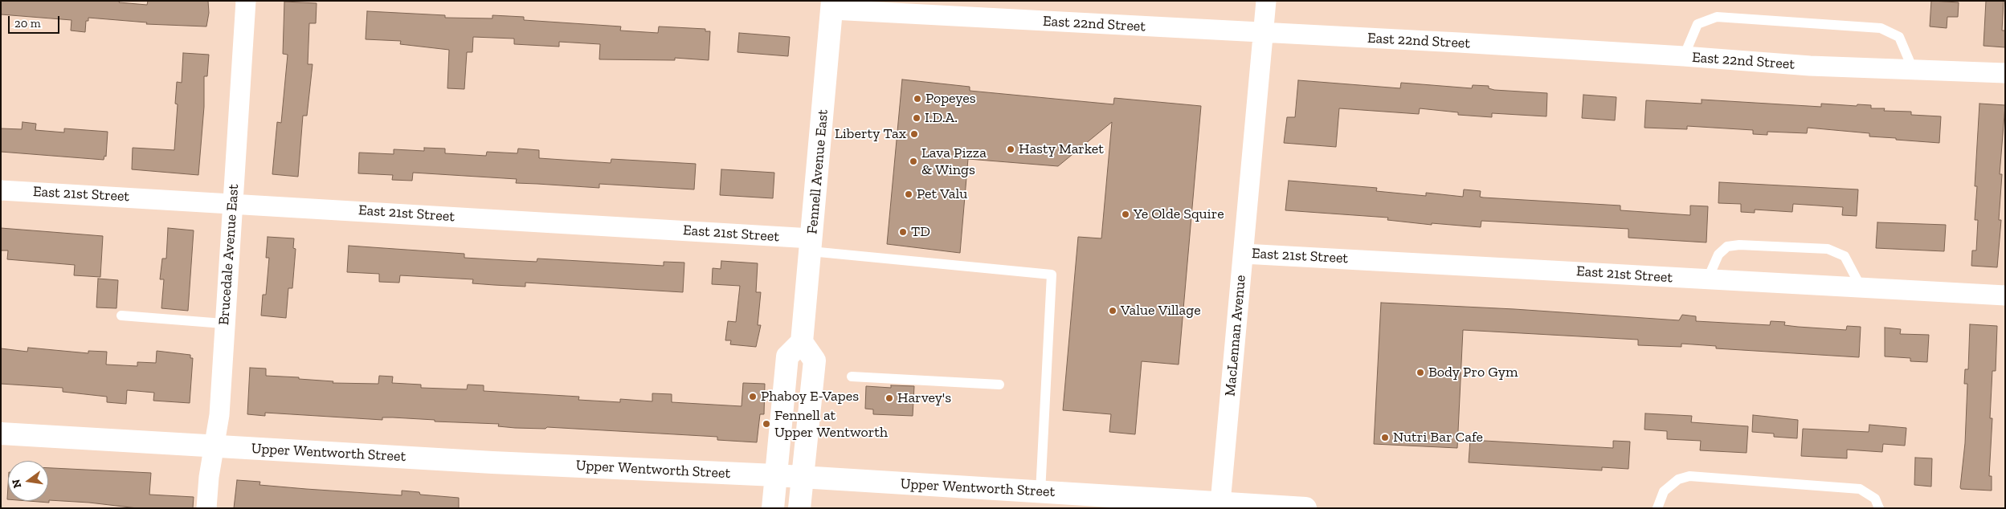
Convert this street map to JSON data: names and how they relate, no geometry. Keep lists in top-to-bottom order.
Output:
{
  "streets": {
    "main road": ["Fennell Avenue East", "Upper Wentworth Street"],
    "street": [
      "East 22nd Street",
      "East 21st Street",
      "Brucedale Avenue East",
      "MacLennan Avenue"
    ]
  },
  "crossings": [
    ["East 22nd Street", "Fennell Avenue East"],
    ["East 22nd Street", "MacLennan Avenue"],
    ["Fennell Avenue East", "East 21st Street"],
    ["East 21st Street", "Brucedale Avenue East"],
    ["East 21st Street", "MacLennan Avenue"],
    ["Brucedale Avenue East", "Upper Wentworth Street"],
    ["MacLennan Avenue", "Upper Wentworth Street"]
  ],
  "places": [
    "Popeyes",
    "I.D.A.",
    "Liberty Tax",
    "Hasty Market",
    "Lava Pizza & Wings",
    "Pet Valu",
    "Ye Olde Squire",
    "TD",
    "Value Village",
    "Body Pro Gym",
    "Phaboy E-Vapes",
    "Harvey's",
    "Fennell at Upper Wentworth",
    "Nutri Bar Cafe"
  ],
  "scale_bar": "20 m",
  "north": "left"
}
